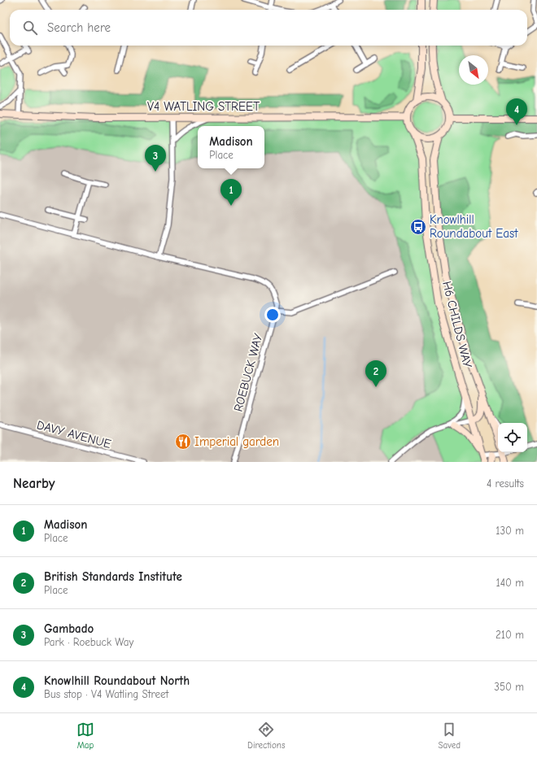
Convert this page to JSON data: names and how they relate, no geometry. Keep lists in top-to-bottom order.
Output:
{
  "streets": {
    "street": [
      "V4 WATLING STREET",
      "H6 CHILDS WAY",
      "ROEBUCK WAY",
      "DAVY AVENUE"
    ]
  },
  "crossings": [
    ["V4 WATLING STREET", "H6 CHILDS WAY"]
  ],
  "places": {
    "bus stop": ["Knowlhill Roundabout East"],
    "restaurant": ["Imperial garden"]
  },
  "north": "bottom right",
  "page": {
    "search": "Search here",
    "pins": [
      "4",
      "3",
      "1",
      "2"
    ],
    "popup": ["Madison", "Place"],
    "heading": ["Nearby", "4 results"],
    "list": [
      {
        "mark": "1",
        "name": "Madison",
        "note": "Place",
        "value": "130 m"
      },
      {
        "mark": "2",
        "name": "British Standards Institute",
        "note": "Place",
        "value": "140 m"
      },
      {
        "mark": "3",
        "name": "Gambado",
        "note": "Park · Roebuck Way",
        "value": "210 m"
      },
      {
        "mark": "4",
        "name": "Knowlhill Roundabout North",
        "note": "Bus stop · V4 Watling Street",
        "value": "350 m"
      }
    ],
    "nav": ["Map", "Directions", "Saved"]
  }
}
